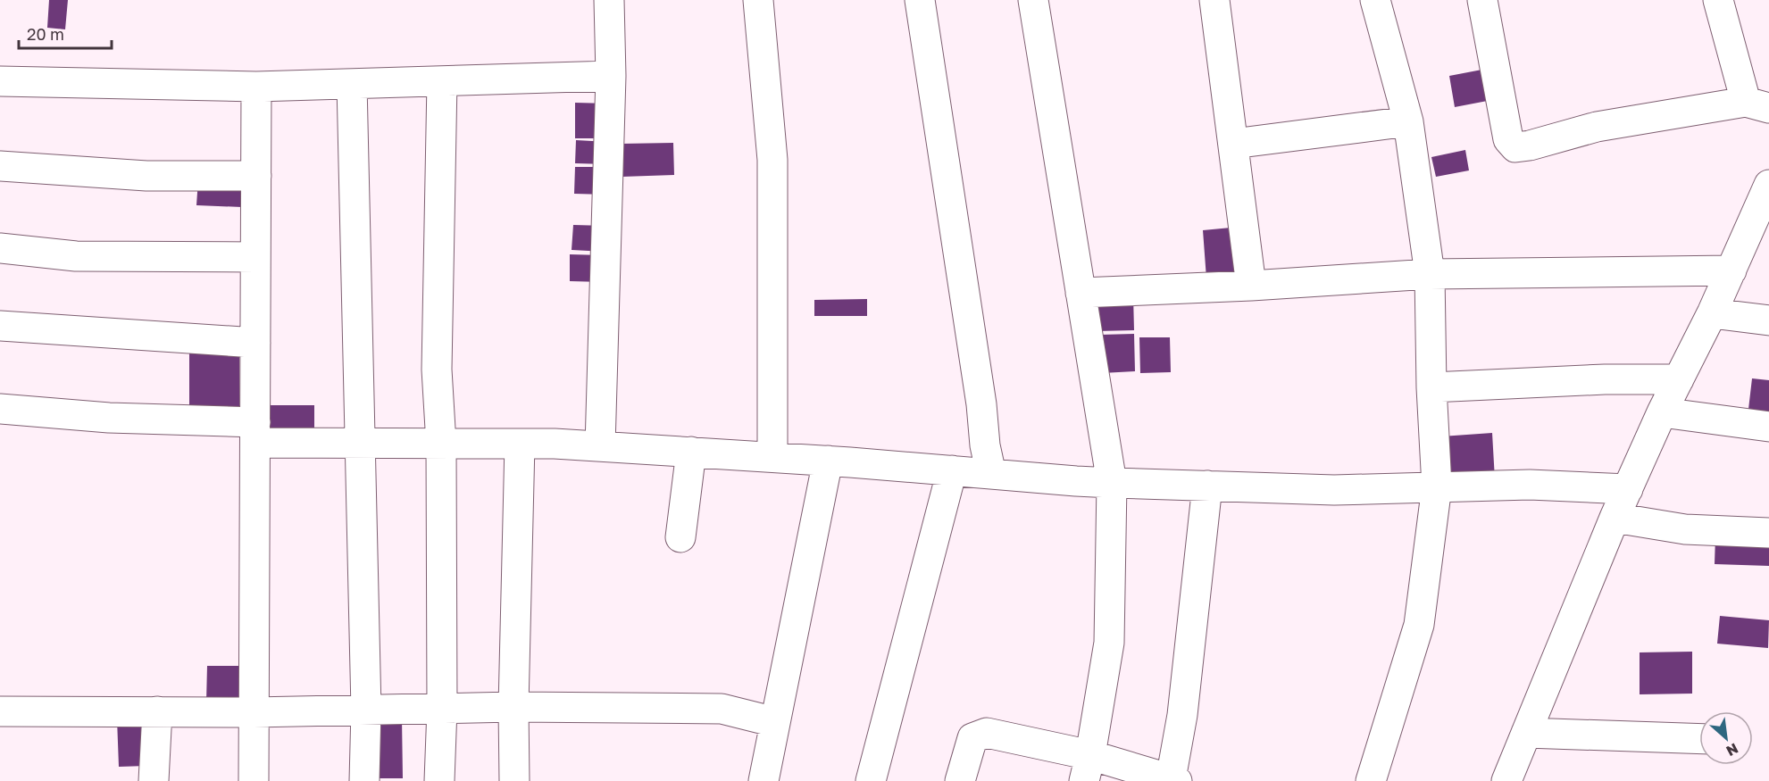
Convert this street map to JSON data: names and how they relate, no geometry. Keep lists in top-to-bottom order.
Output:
{
  "scale_bar": "20 m",
  "north": "bottom right"
}
